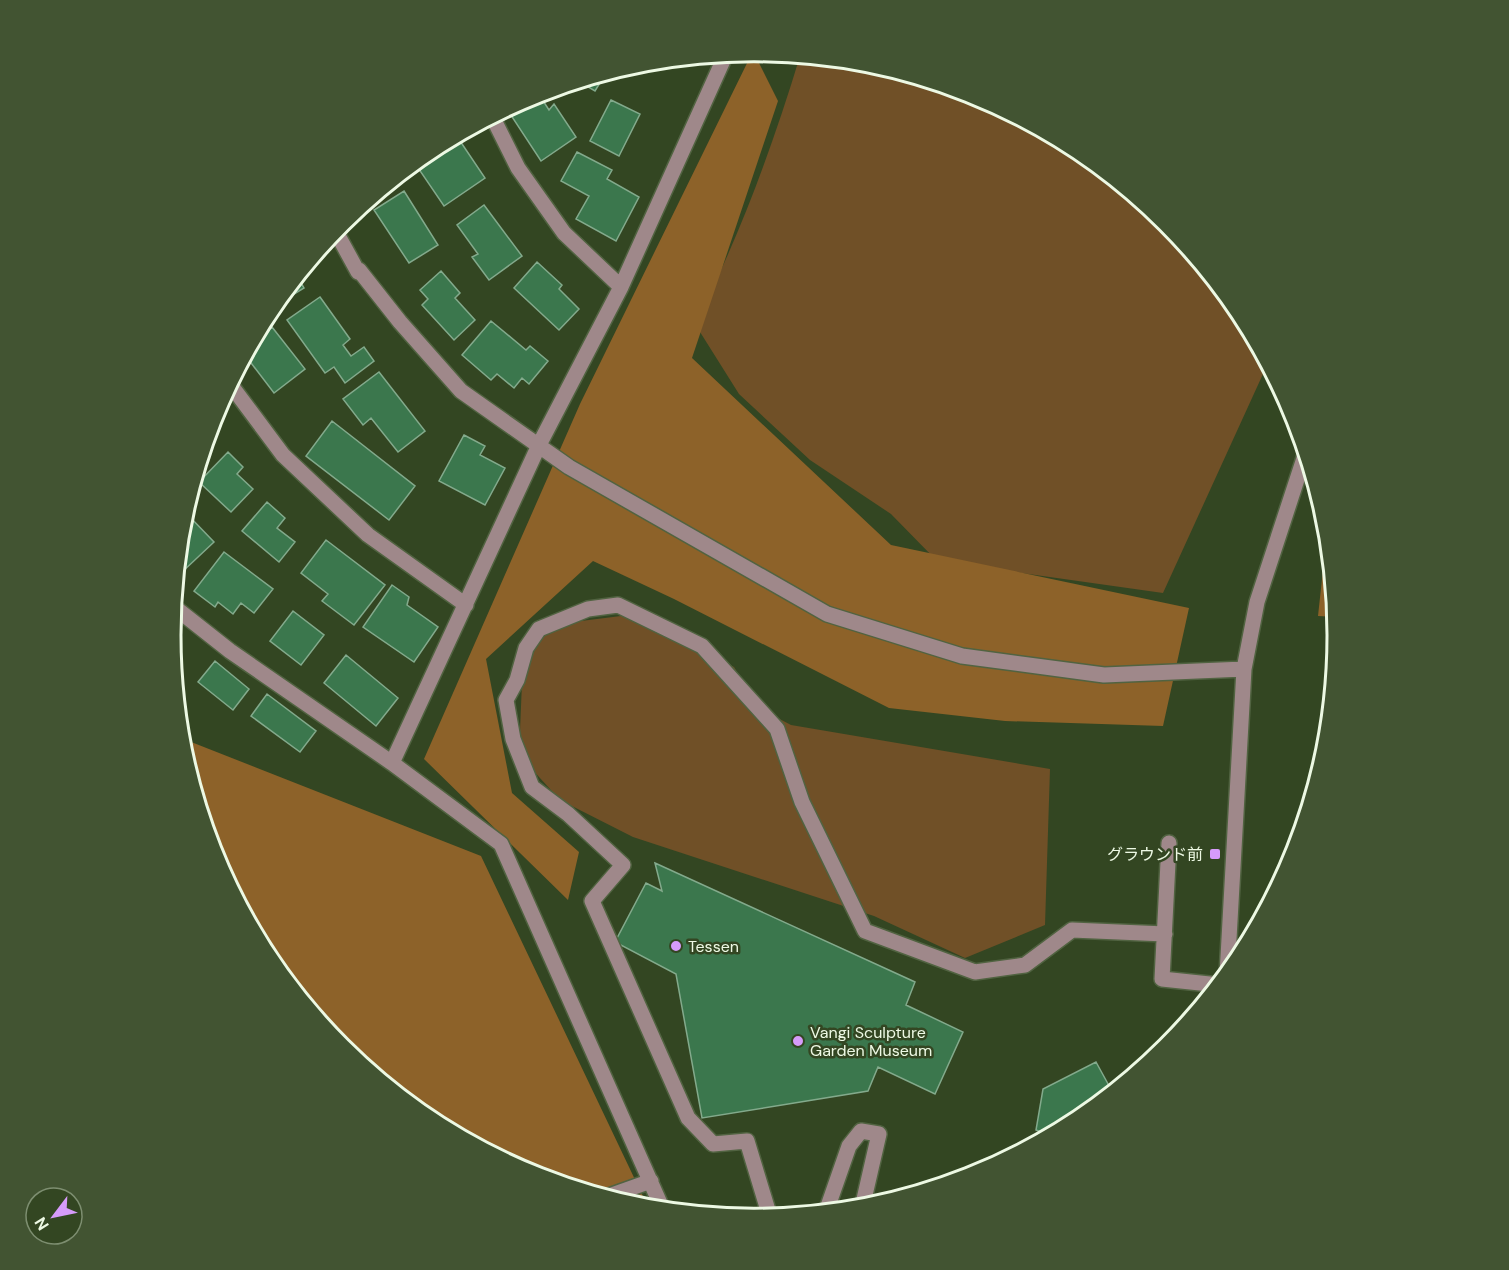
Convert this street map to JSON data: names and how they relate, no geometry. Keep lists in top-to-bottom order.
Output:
{
  "places": {
    "transit": ["グラウンド前"],
    "other": ["Tessen", "Vangi Sculpture Garden Museum"]
  },
  "north": "bottom left"
}
